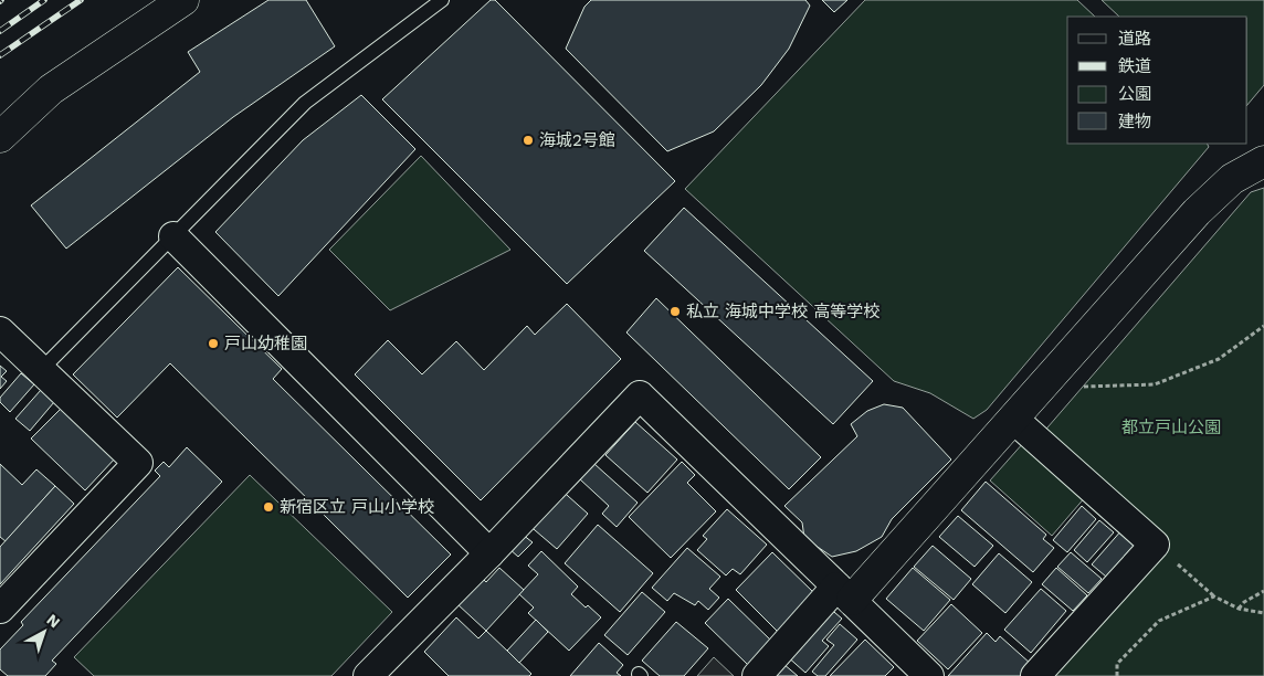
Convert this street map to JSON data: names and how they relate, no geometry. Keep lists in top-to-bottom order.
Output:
{
  "parks": ["都立戸山公園"],
  "places": [
    "海城2号館",
    "私立 海城中学校 高等学校",
    "戸山幼稚園",
    "新宿区立 戸山小学校"
  ],
  "legend": [
    "道路",
    "鉄道",
    "公園",
    "建物"
  ],
  "north": "top right"
}
